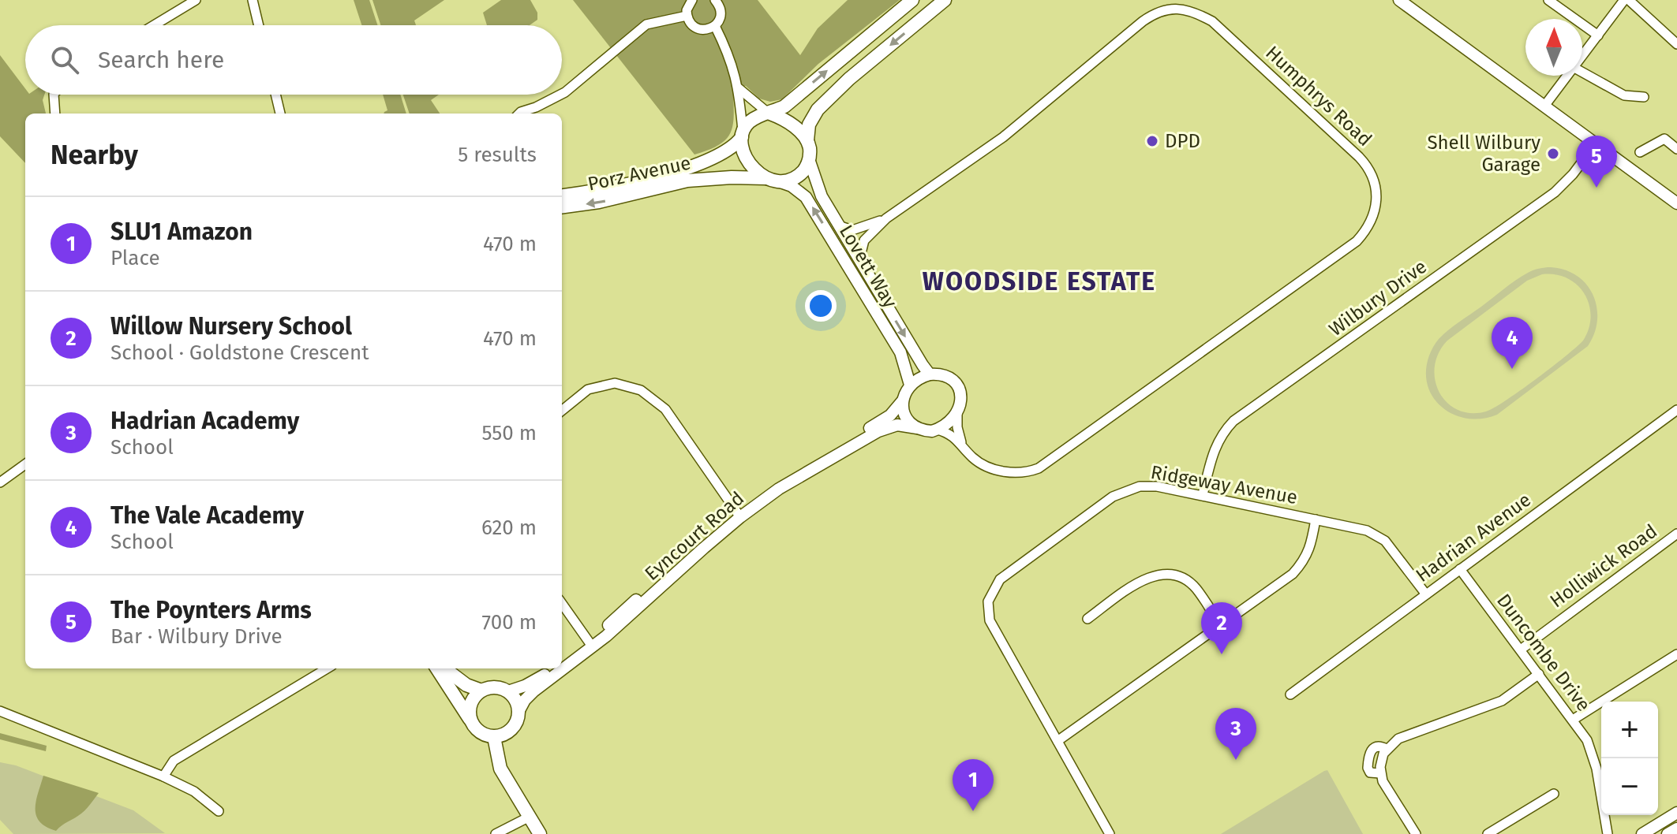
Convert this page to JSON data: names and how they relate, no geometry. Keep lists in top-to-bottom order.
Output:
{
  "streets": {
    "main road": ["Porz Avenue"],
    "street": [
      "Humphrys Road",
      "Lovett Way",
      "Wilbury Drive",
      "Ridgeway Avenue",
      "Eyncourt Road",
      "Hadrian Avenue",
      "Holliwick Road",
      "Duncombe Drive"
    ]
  },
  "crossings": [
    ["Humphrys Road", "Lovett Way"],
    ["Humphrys Road", "Eyncourt Road"],
    ["Porz Avenue", "Lovett Way"],
    ["Lovett Way", "Eyncourt Road"],
    ["Wilbury Drive", "Ridgeway Avenue"],
    ["Ridgeway Avenue", "Hadrian Avenue"],
    ["Hadrian Avenue", "Duncombe Drive"],
    ["Holliwick Road", "Duncombe Drive"]
  ],
  "districts": ["WOODSIDE ESTATE"],
  "places": ["DPD", "Shell Wilbury Garage"],
  "north": "top",
  "page": {
    "search": "Search here",
    "heading": ["Nearby", "5 results"],
    "pins": [
      "5",
      "4",
      "2",
      "3",
      "1"
    ],
    "list": [
      {
        "mark": "1",
        "name": "SLU1 Amazon",
        "note": "Place",
        "value": "470 m"
      },
      {
        "mark": "2",
        "name": "Willow Nursery School",
        "note": "School · Goldstone Crescent",
        "value": "470 m"
      },
      {
        "mark": "3",
        "name": "Hadrian Academy",
        "note": "School",
        "value": "550 m"
      },
      {
        "mark": "4",
        "name": "The Vale Academy",
        "note": "School",
        "value": "620 m"
      },
      {
        "mark": "5",
        "name": "The Poynters Arms",
        "note": "Bar · Wilbury Drive",
        "value": "700 m"
      }
    ],
    "map_buttons": ["+", "−"]
  }
}
